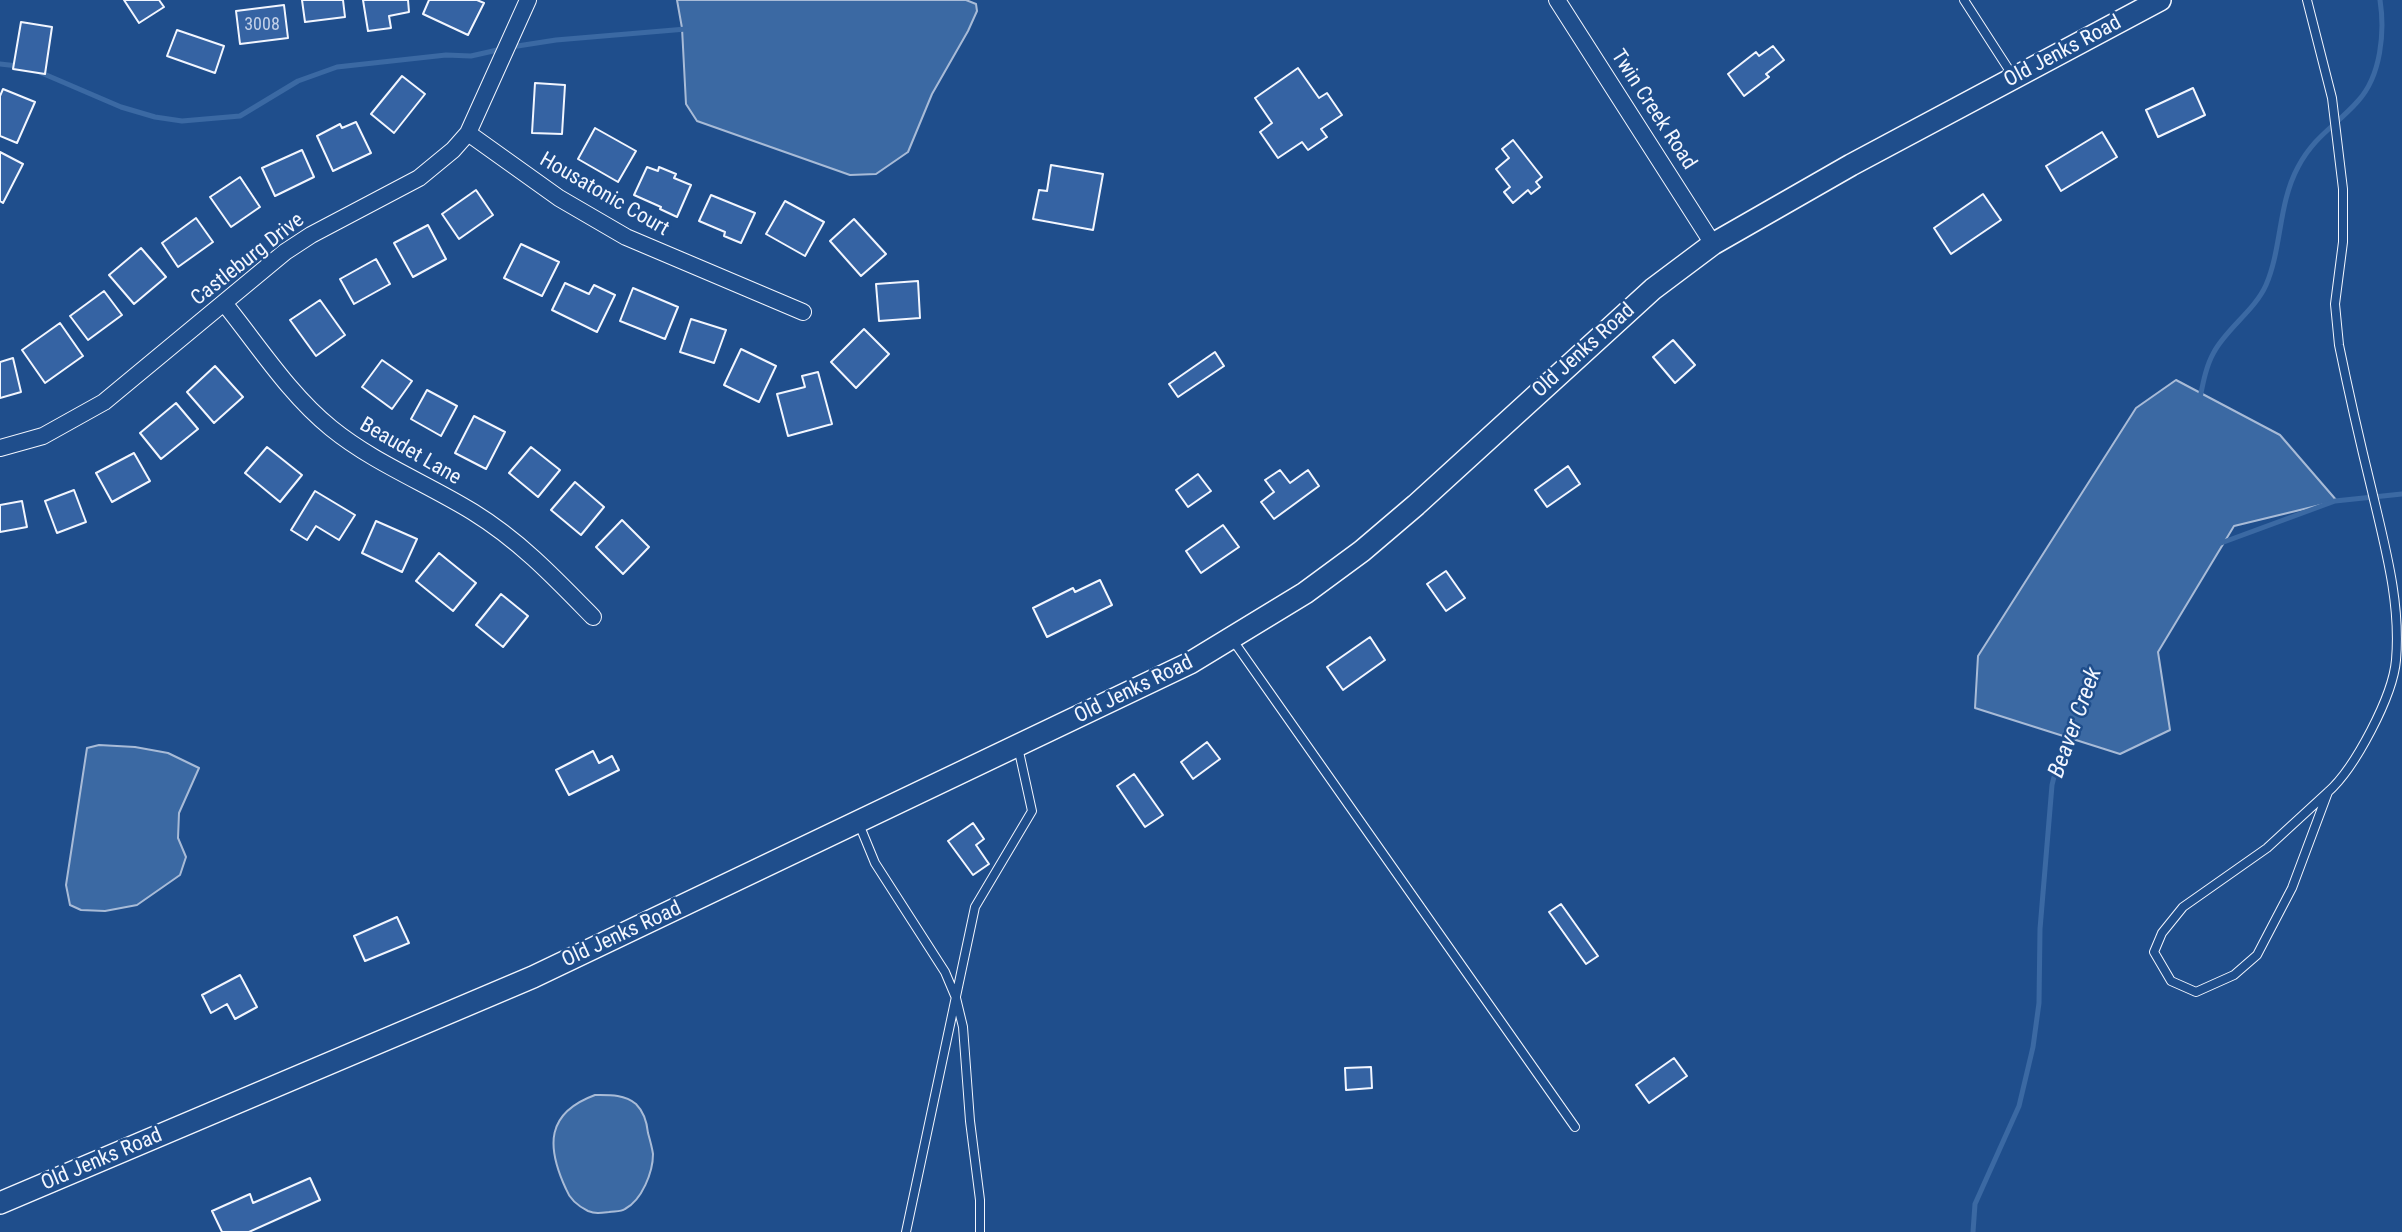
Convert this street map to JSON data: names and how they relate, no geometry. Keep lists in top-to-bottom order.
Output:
{
  "streets": {
    "street": [
      "Old Jenks Road",
      "Twin Creek Road",
      "Housatonic Court",
      "Castleburg Drive",
      "Beaudet Lane"
    ]
  },
  "crossings": [
    ["Old Jenks Road", "Twin Creek Road"],
    ["Housatonic Court", "Castleburg Drive"],
    ["Castleburg Drive", "Beaudet Lane"]
  ],
  "water": ["Beaver Creek"],
  "house_numbers": ["3008"]
}
